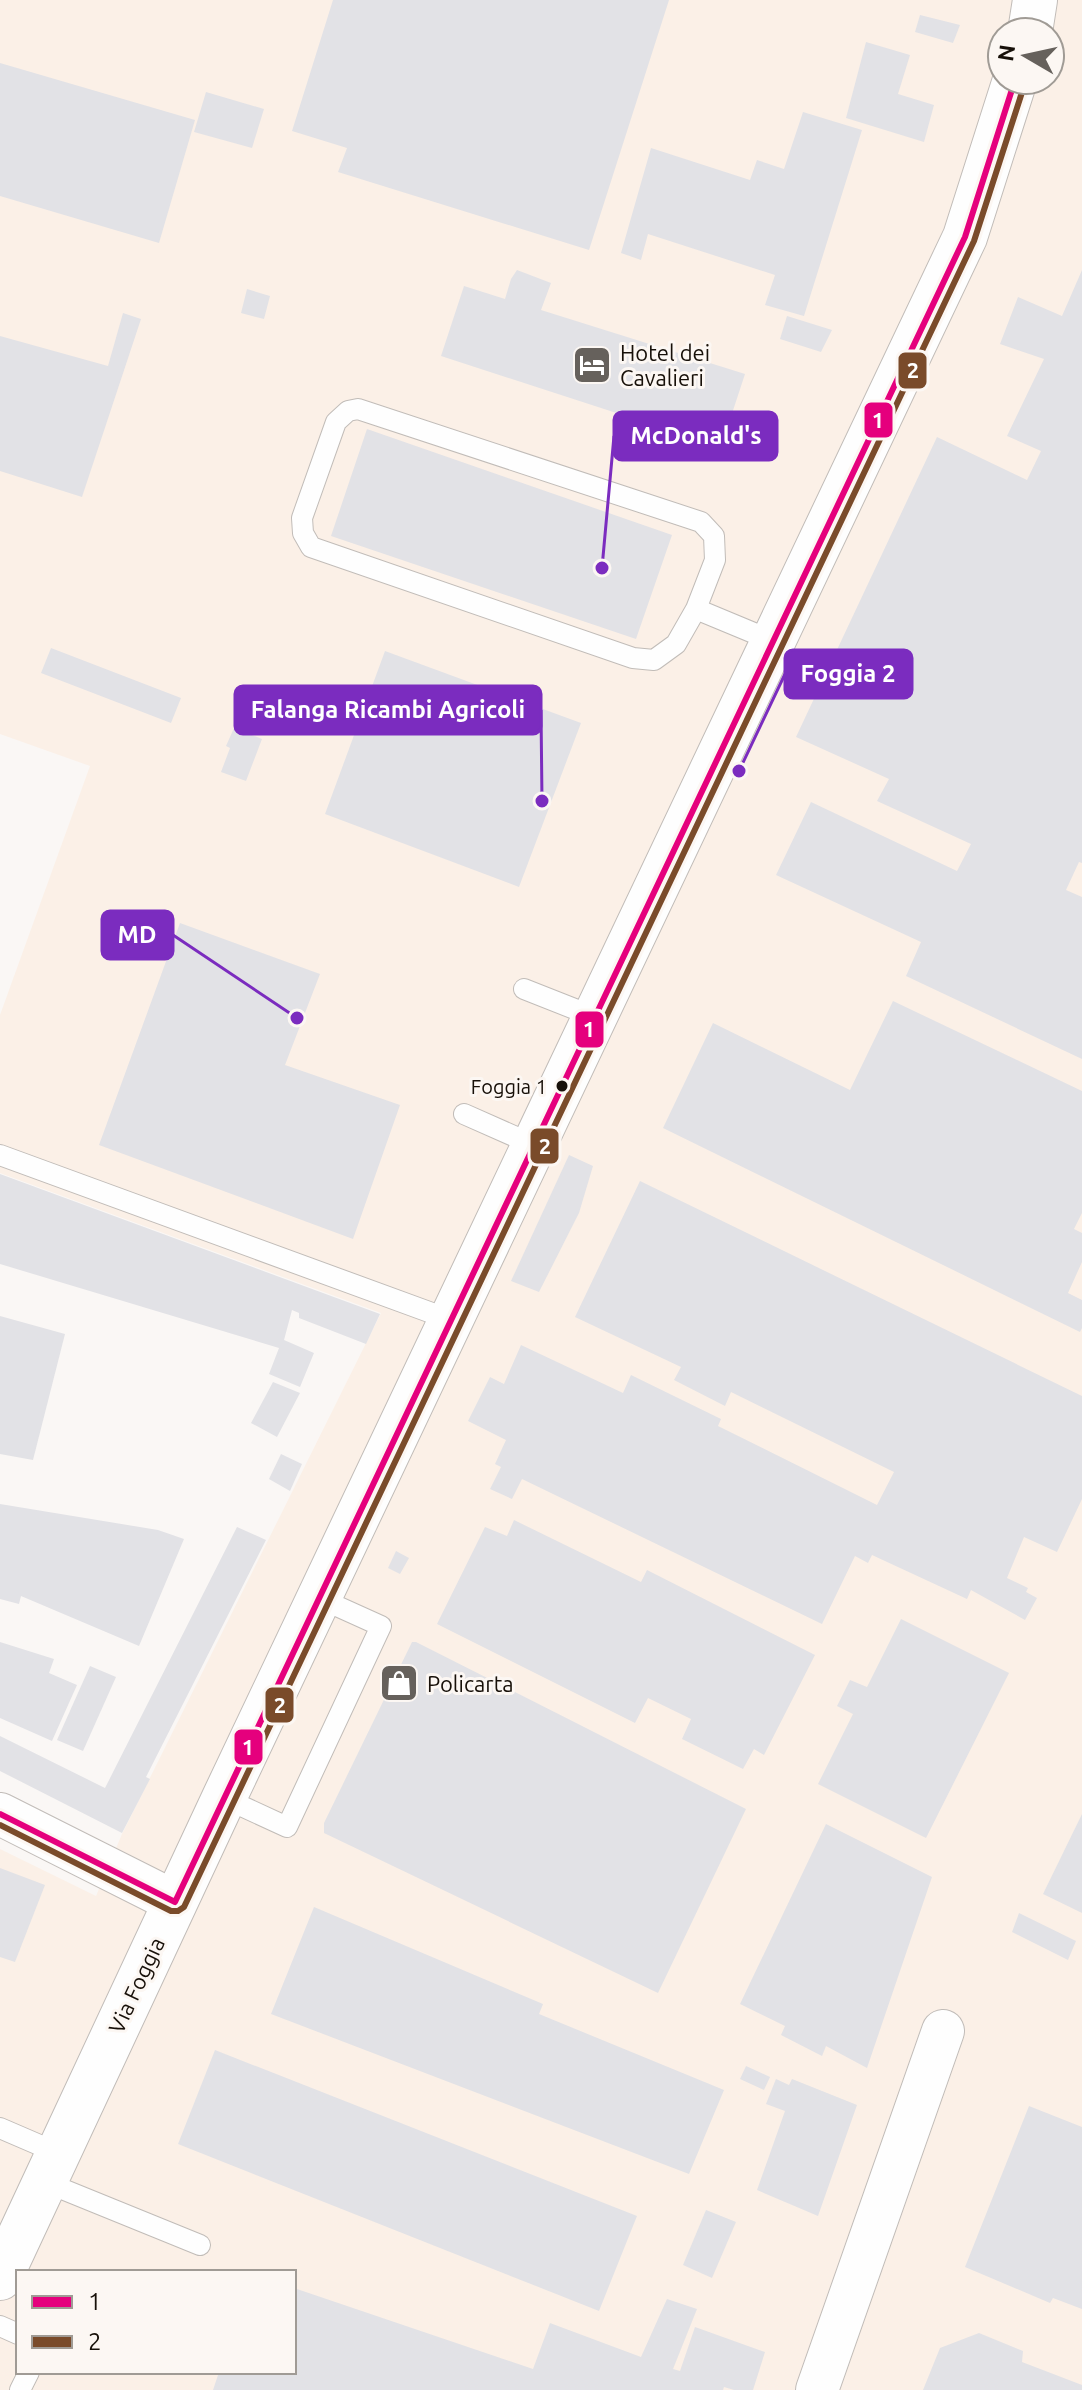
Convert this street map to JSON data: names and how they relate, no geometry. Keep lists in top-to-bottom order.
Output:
{
  "streets": {
    "main road": ["Via Foggia"]
  },
  "places": {
    "hotel": ["Hotel dei Cavalieri"],
    "other": [
      "McDonald's",
      "Foggia 2",
      "Falanga Ricambi Agricoli",
      "MD",
      "Foggia 1"
    ],
    "shop": ["Policarta"]
  },
  "lines": ["transit line 1", "transit line 2"],
  "legend": ["1", "2"],
  "north": "left"
}
